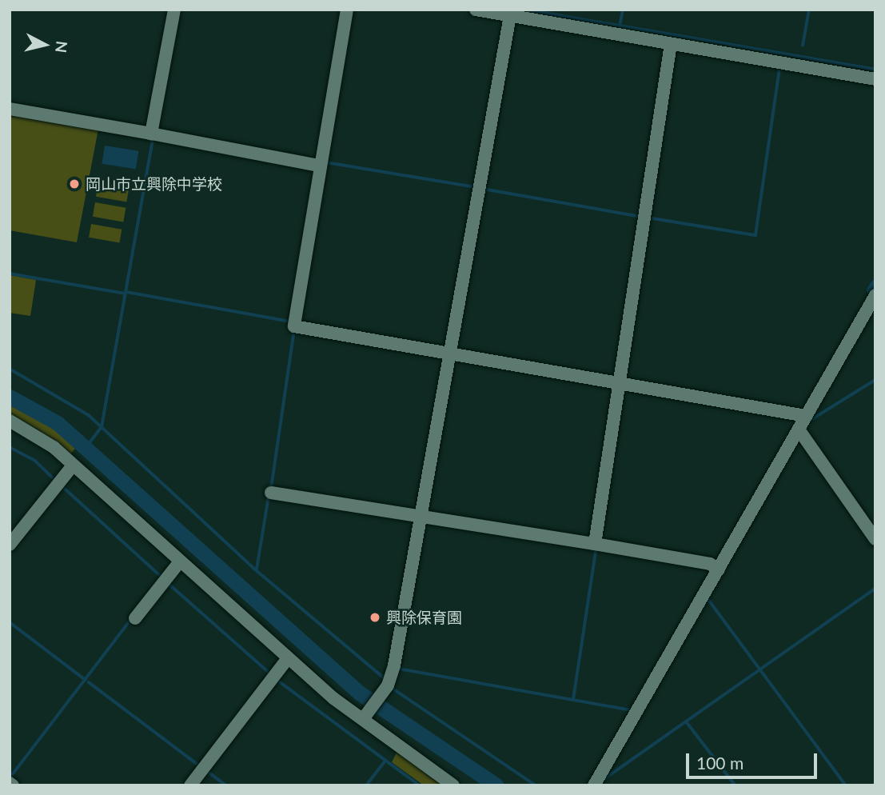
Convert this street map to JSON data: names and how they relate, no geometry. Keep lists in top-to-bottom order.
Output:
{
  "places": ["岡山市立興除中学校", "興除保育園"],
  "scale_bar": "100 m",
  "north": "right"
}
